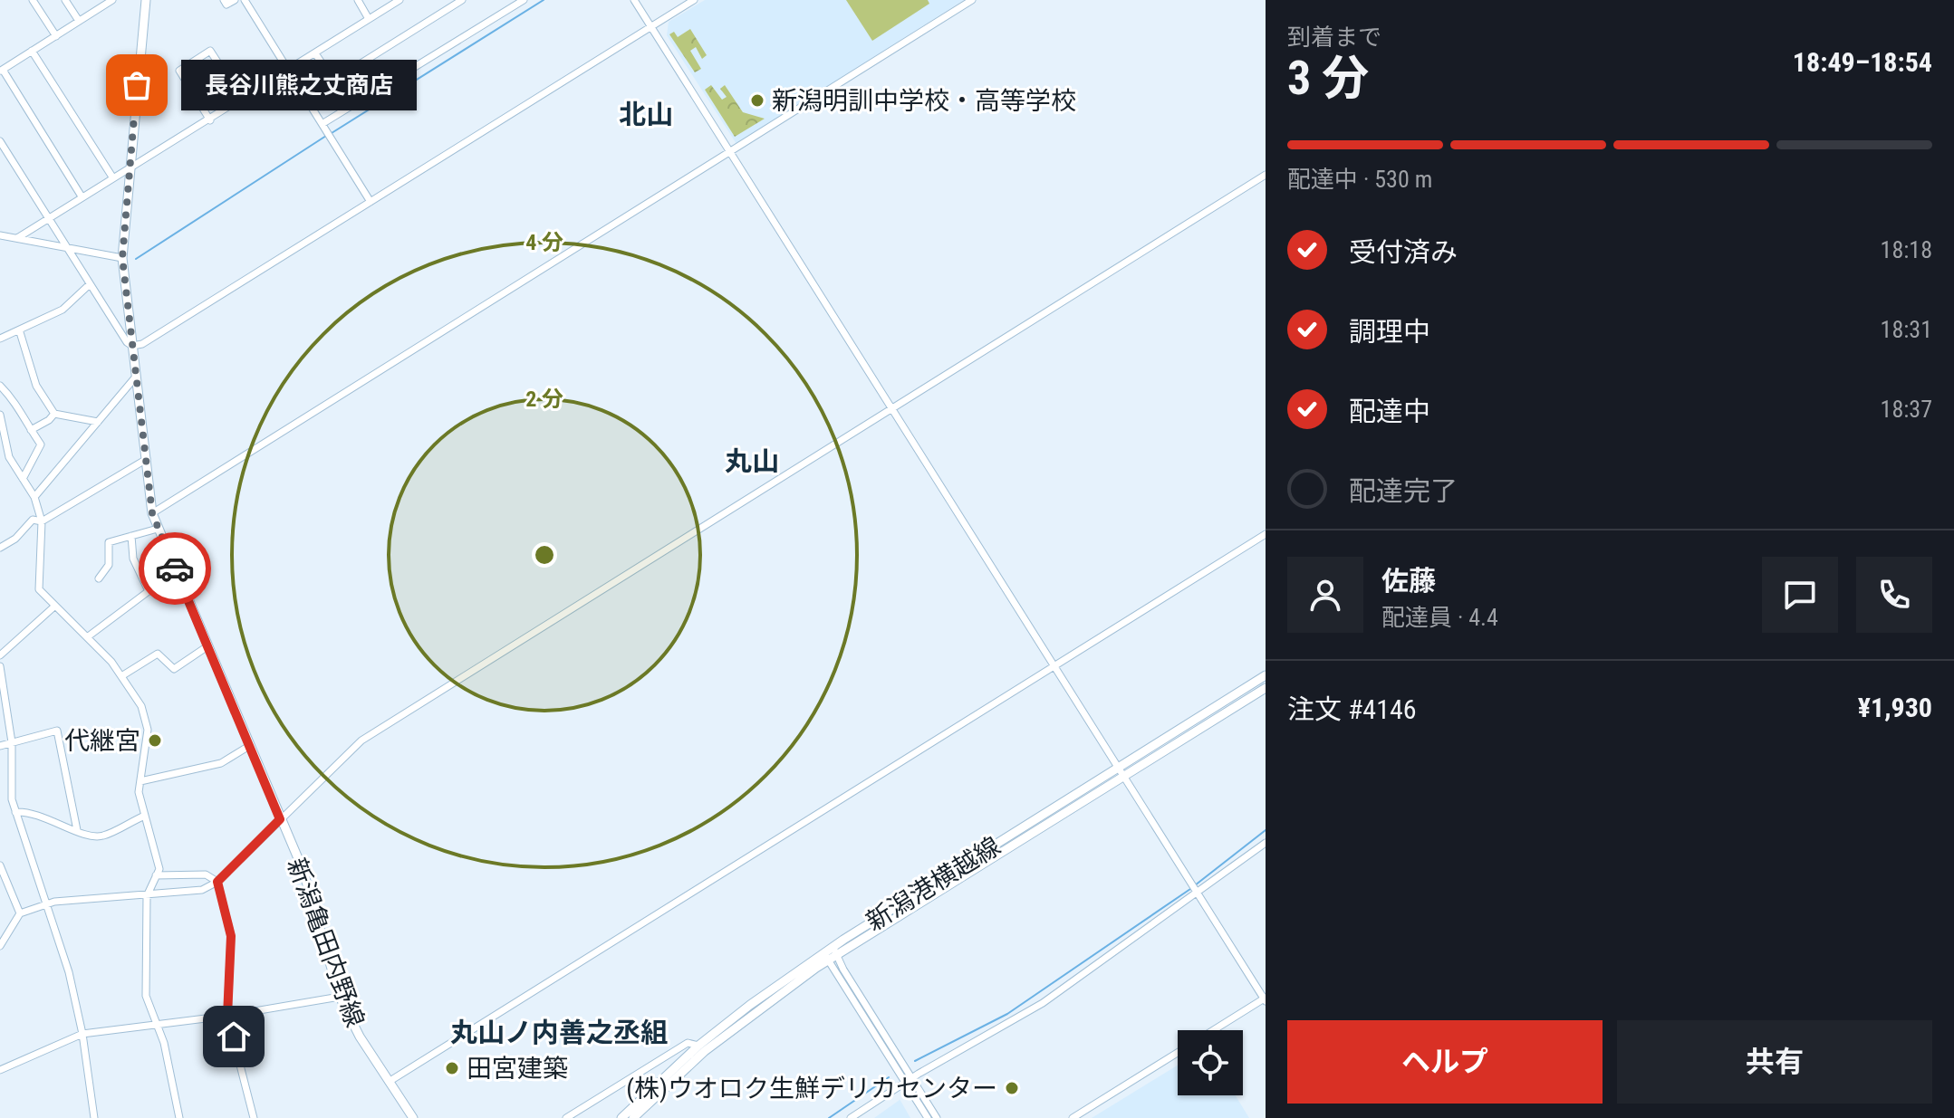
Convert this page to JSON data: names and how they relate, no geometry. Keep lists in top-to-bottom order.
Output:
{
  "streets": {
    "main road": ["新潟港横越線", "新潟亀田内野線"]
  },
  "districts": ["北山", "丸山", "丸山ノ内善之丞組"],
  "places": [
    "長谷川熊之丈商店",
    "新潟明訓中学校・高等学校",
    "代継宮",
    "田宮建築",
    "(株)ウオロク生鮮デリカセンター"
  ],
  "page": {
    "heading": ["3 分", "到着まで", "18:49–18:54"],
    "panel": [
      "佐藤",
      "配達員 · 4.4",
      "注文 #4146",
      "¥1,930"
    ],
    "bubble": "長谷川熊之丈商店",
    "bar": "配達中 · 530 m",
    "list": [
      ["受付済み", "18:18"],
      ["調理中", "18:31"],
      ["配達中", "18:37"],
      "配達完了"
    ],
    "buttons": ["ヘルプ", "共有"]
  },
  "rings": ["4 分", "2 分"]
}
